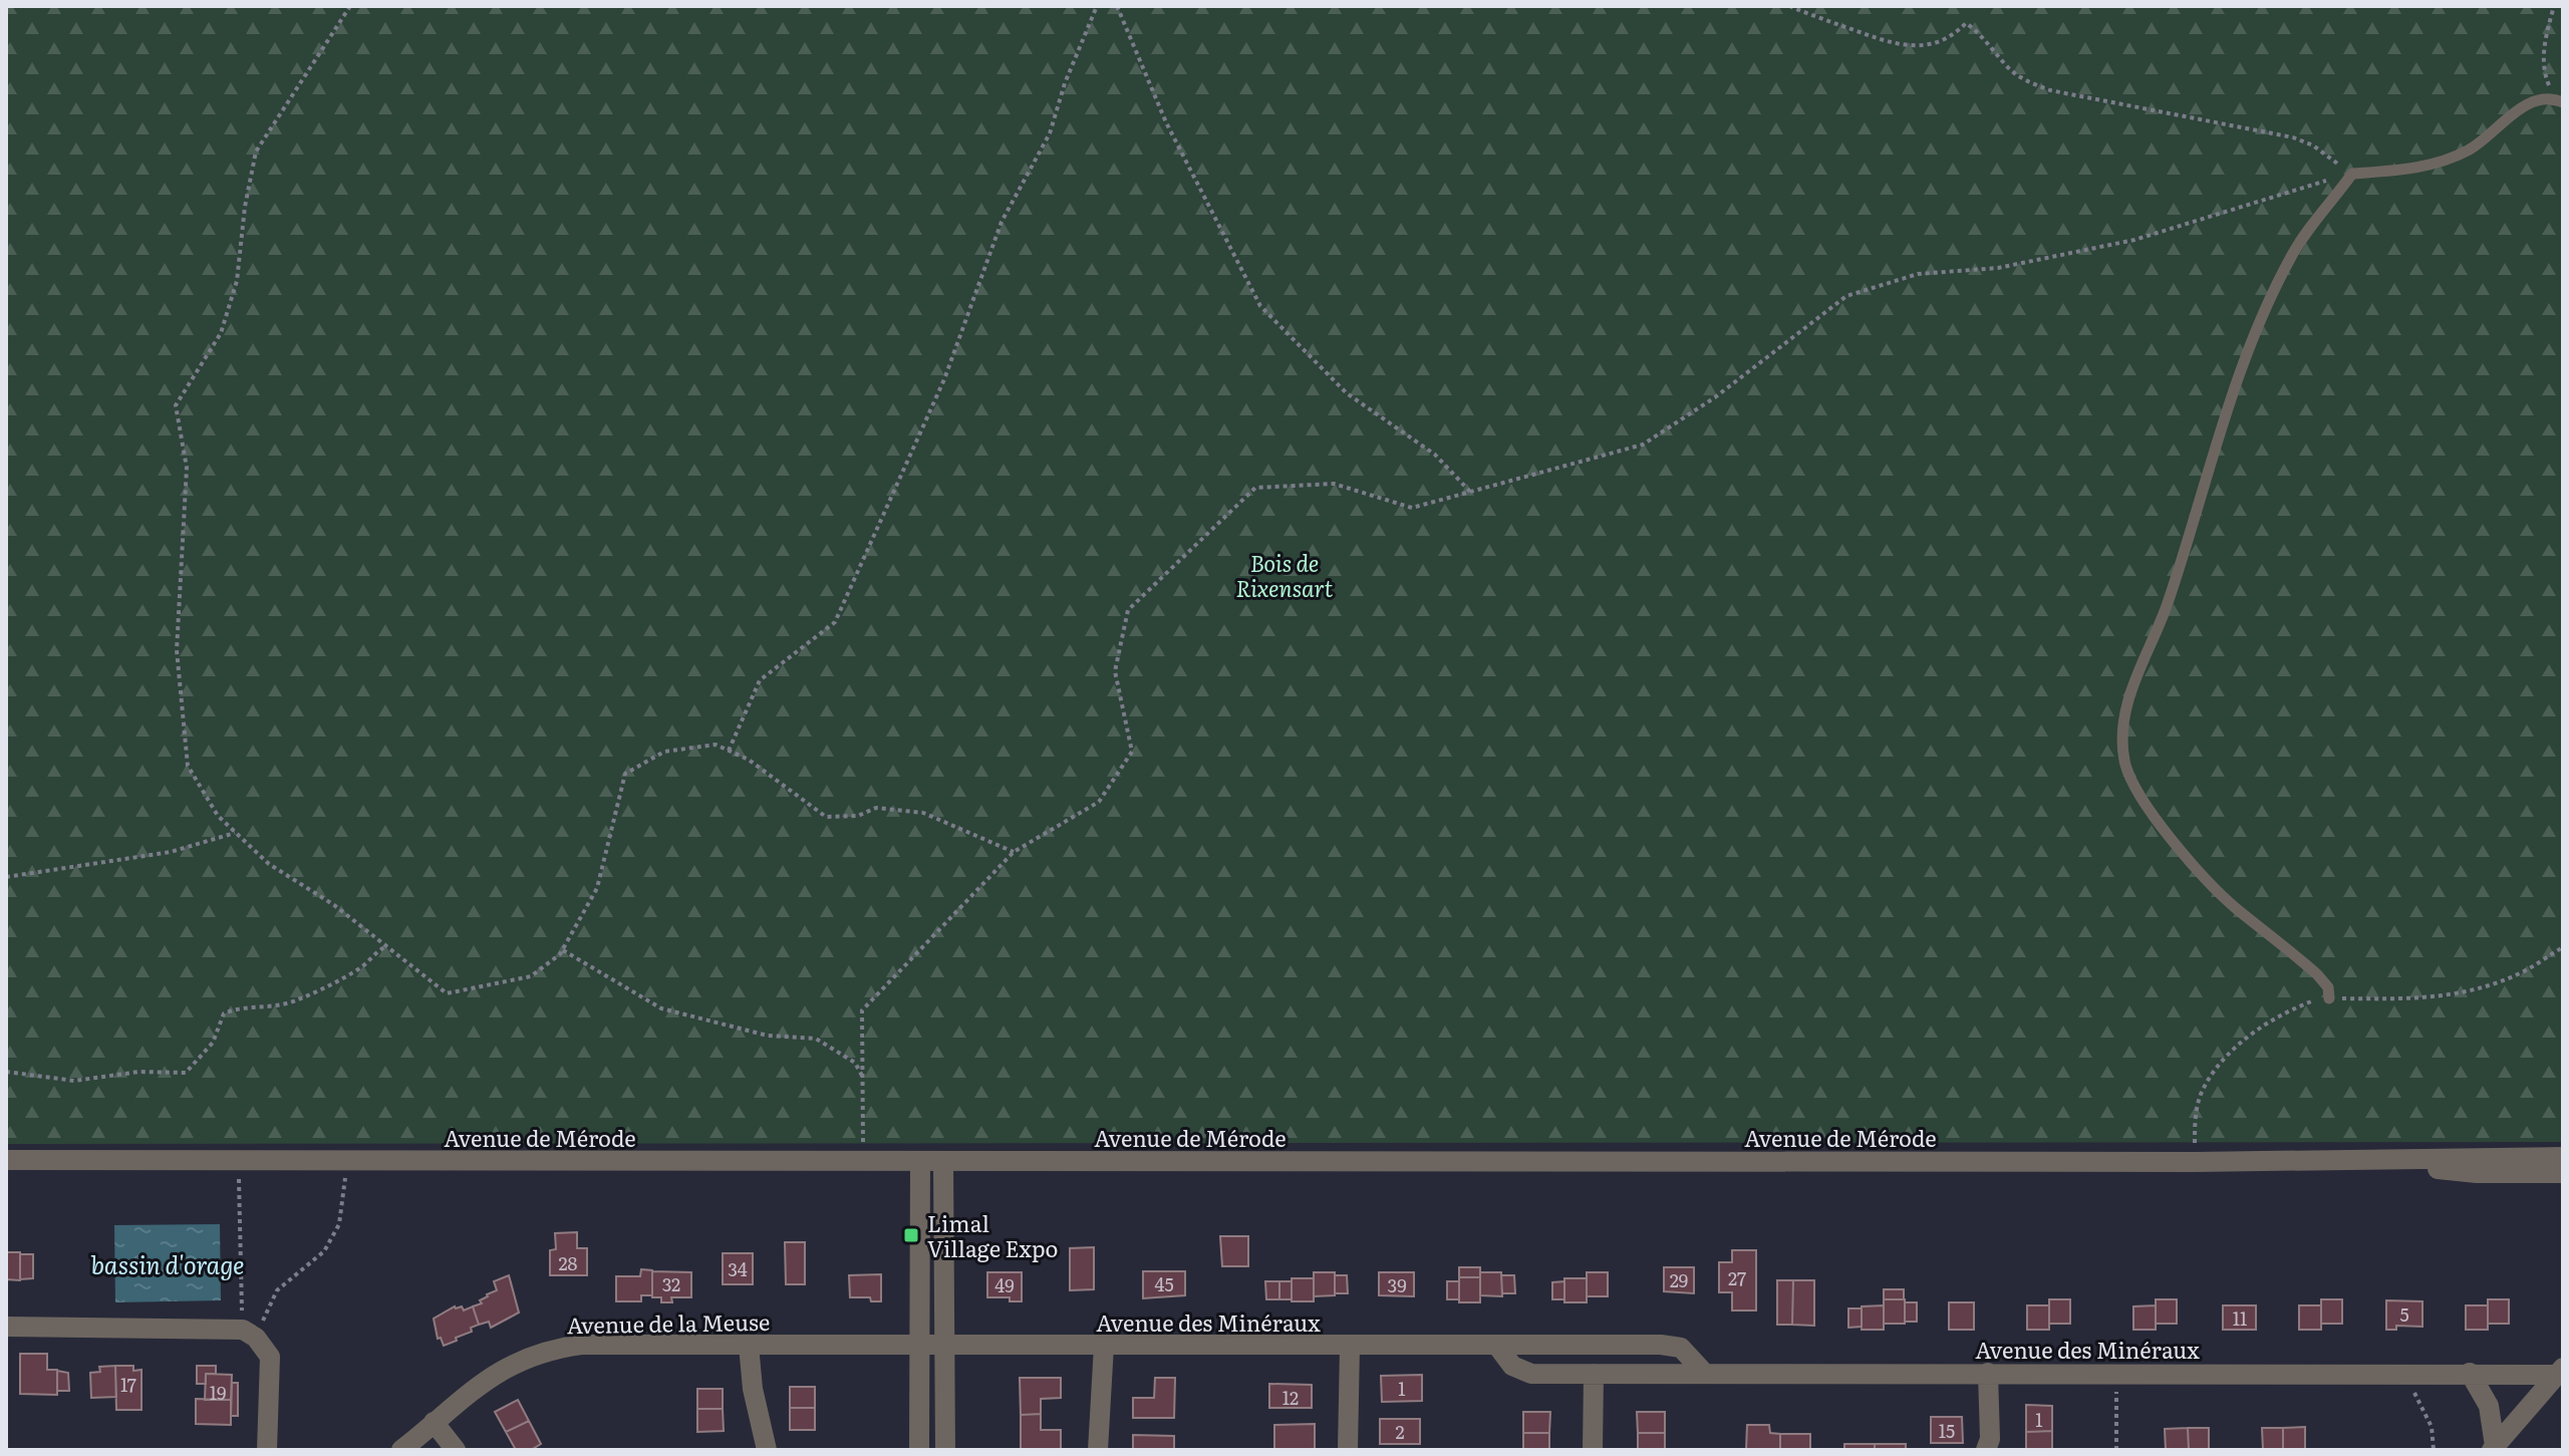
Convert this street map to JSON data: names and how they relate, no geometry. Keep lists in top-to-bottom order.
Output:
{
  "streets": {
    "street": ["Avenue de Mérode", "Avenue des Minéraux", "Avenue de la Meuse"]
  },
  "crossings": [
    ["Avenue des Minéraux", "Avenue de la Meuse"]
  ],
  "water": ["bassin d'orage"],
  "parks": ["Bois de Rixensart"],
  "places": {
    "transit": ["Limal Village Expo"]
  },
  "house_numbers": [
    "28",
    "34",
    "27",
    "29",
    "32",
    "45",
    "49",
    "39",
    "5",
    "11",
    "17",
    "1",
    "19",
    "12",
    "1",
    "15",
    "2"
  ]
}
